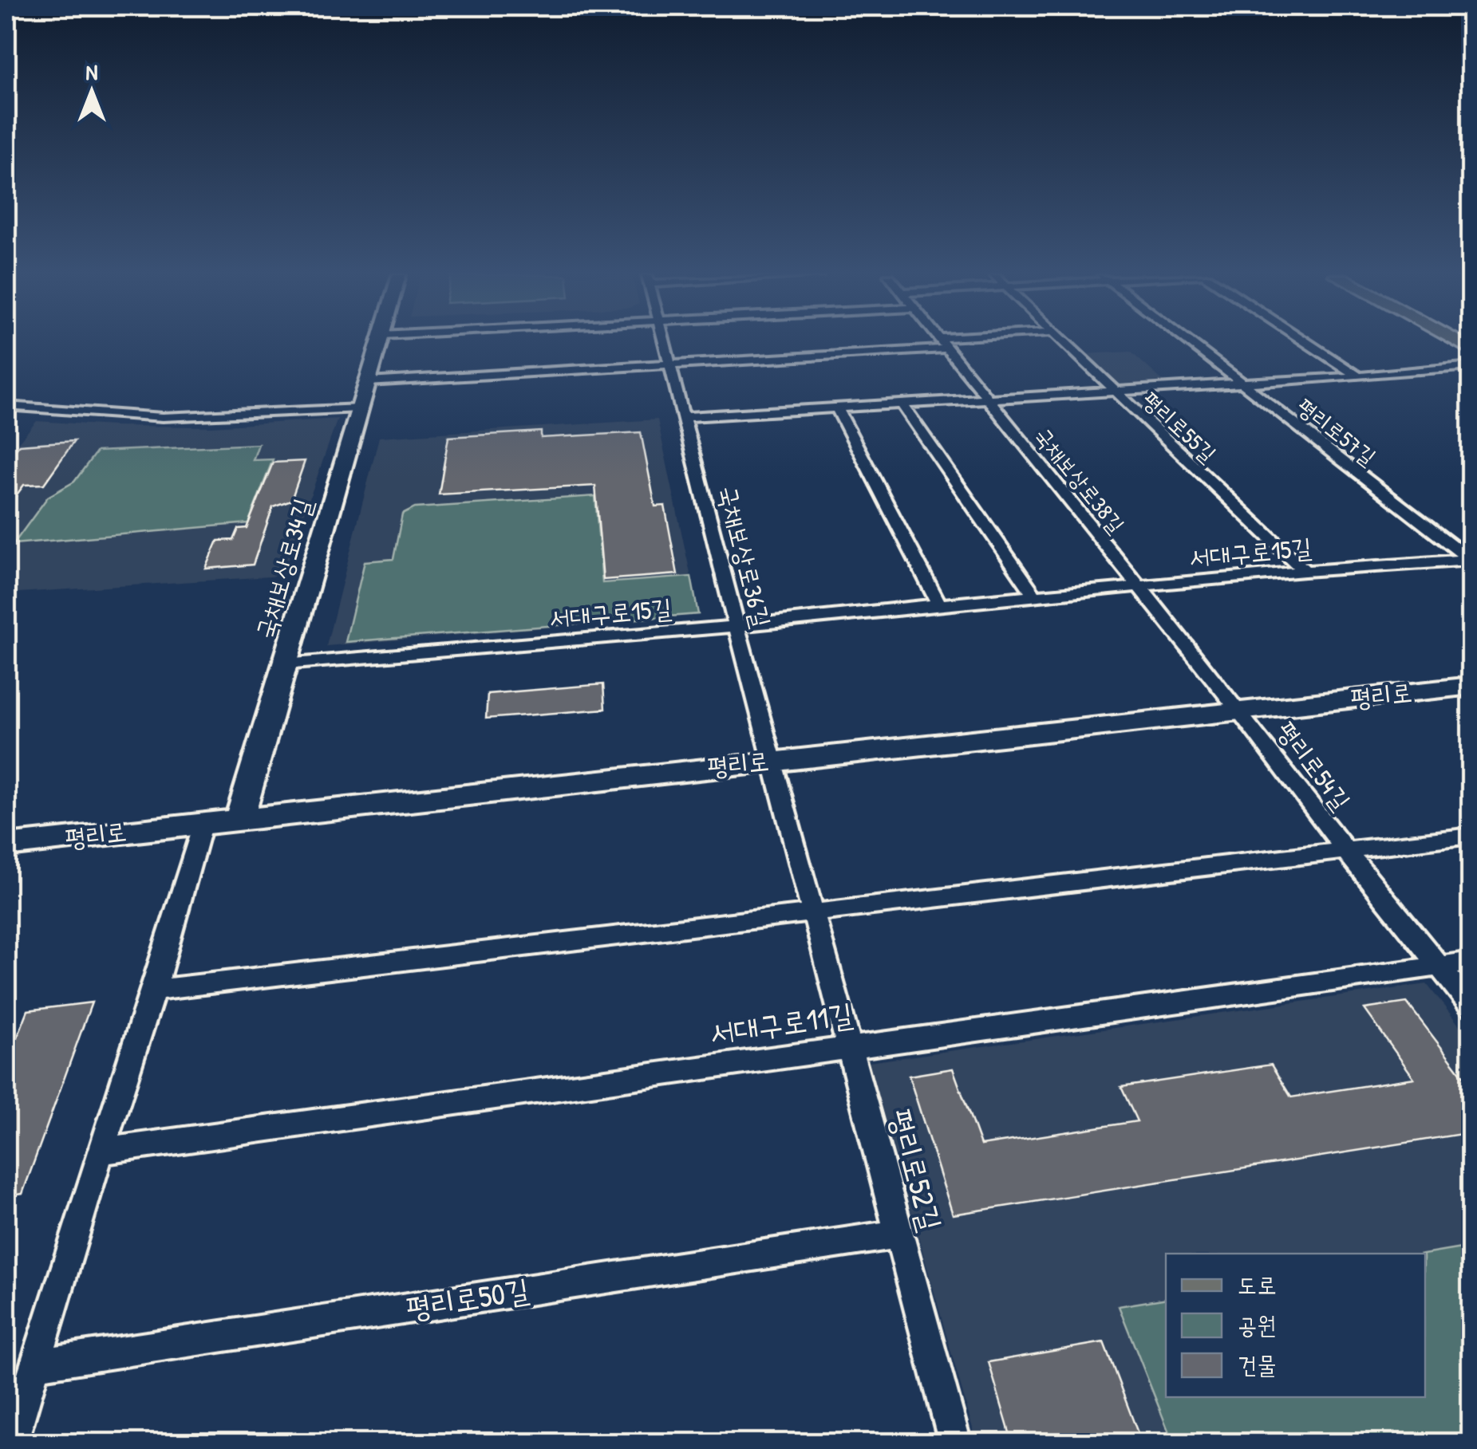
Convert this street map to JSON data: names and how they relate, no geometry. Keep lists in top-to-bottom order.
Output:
{
  "streets": {
    "main road": ["국채보상로34길", "평리로"],
    "street": [
      "평리로55길",
      "평리로57길",
      "국채보상로38길",
      "서대구로15길",
      "국채보상로36길",
      "평리로54길",
      "서대구로11길",
      "평리로52길",
      "평리로50길"
    ]
  },
  "crossings": [
    ["평리로55길", "서대구로15길"],
    ["평리로57길", "서대구로15길"],
    ["국채보상로38길", "서대구로15길"],
    ["국채보상로38길", "평리로"],
    ["국채보상로38길", "평리로54길"],
    ["서대구로15길", "국채보상로36길"],
    ["서대구로15길", "국채보상로34길"],
    ["국채보상로36길", "평리로"],
    ["국채보상로36길", "평리로52길"],
    ["국채보상로34길", "평리로"],
    ["평리로", "평리로54길"],
    ["평리로", "평리로52길"],
    ["평리로54길", "서대구로11길"],
    ["서대구로11길", "평리로52길"],
    ["평리로52길", "평리로50길"]
  ],
  "legend": ["도로", "공원", "건물"],
  "north": "top"
}
